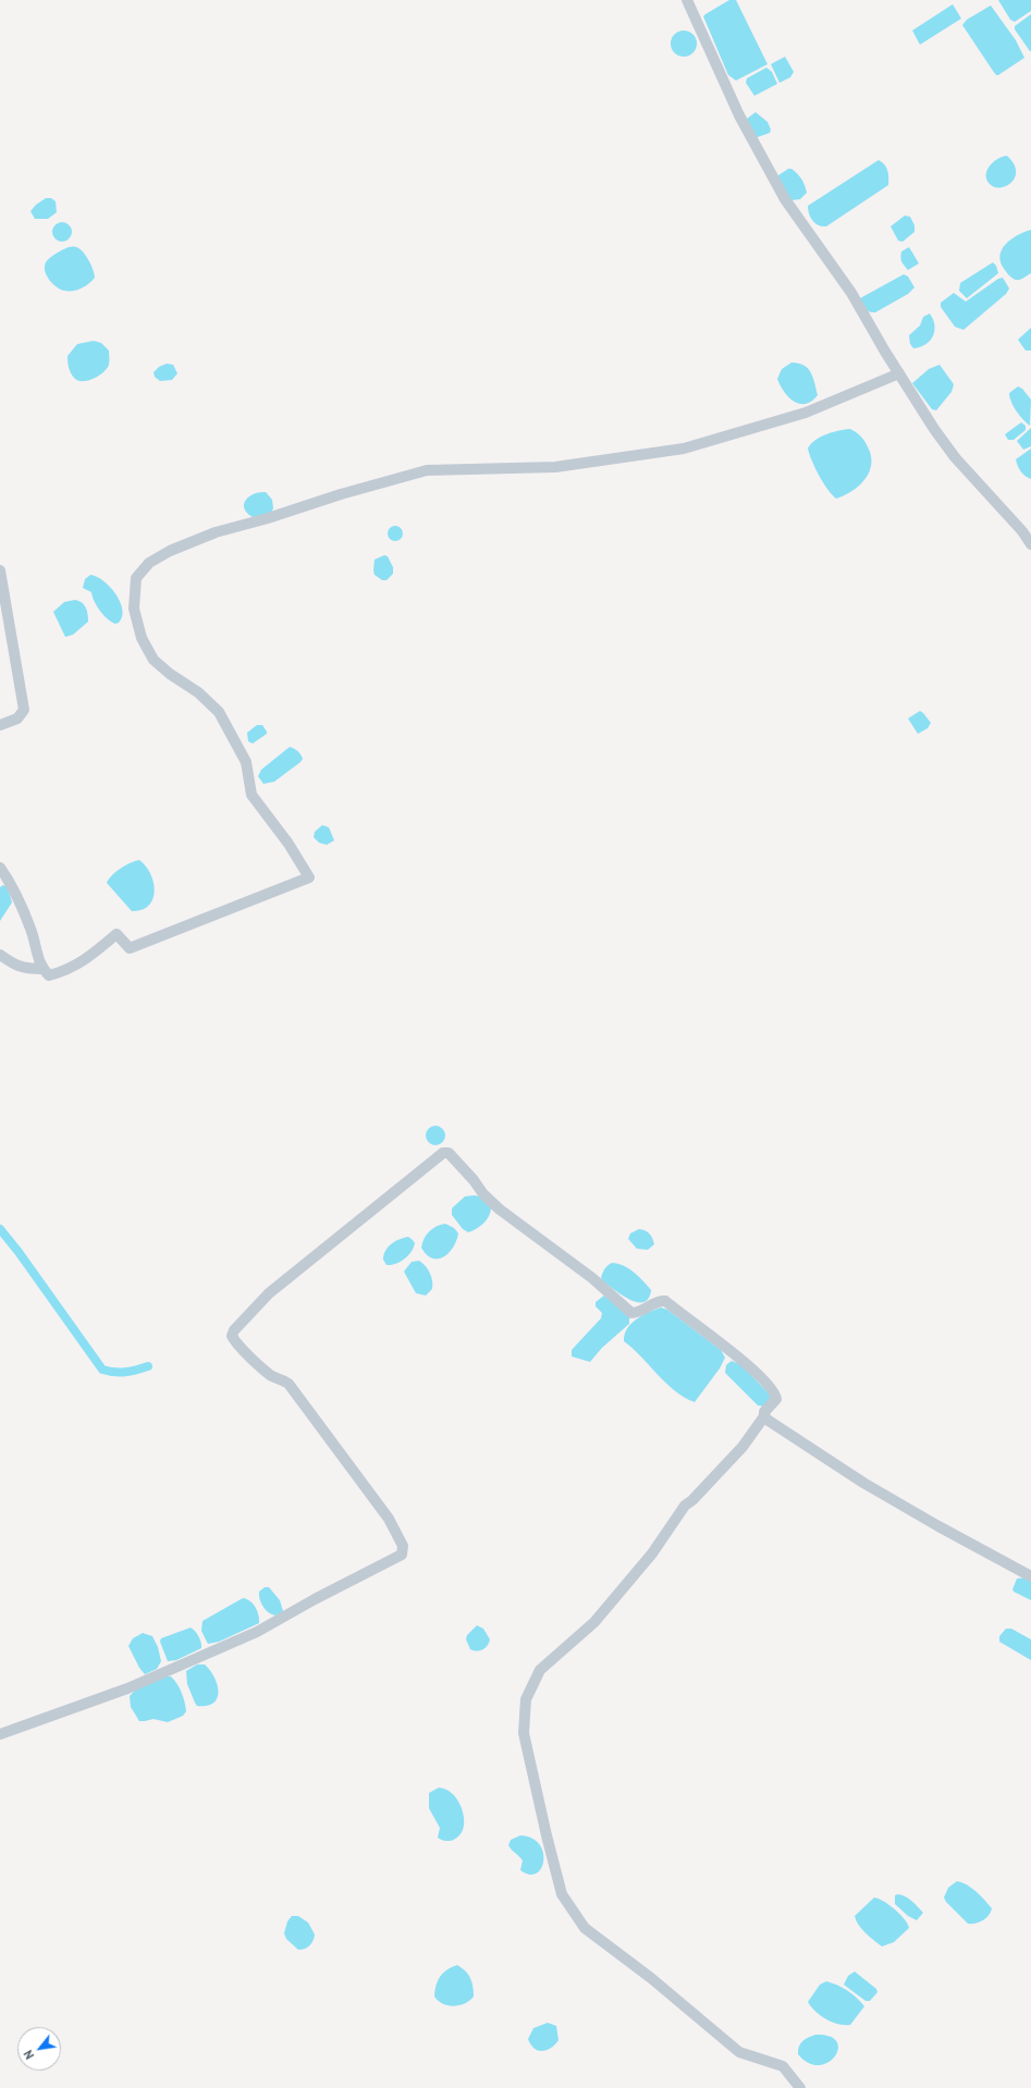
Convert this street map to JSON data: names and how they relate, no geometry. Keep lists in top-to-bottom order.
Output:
{
  "north": "bottom left"
}
